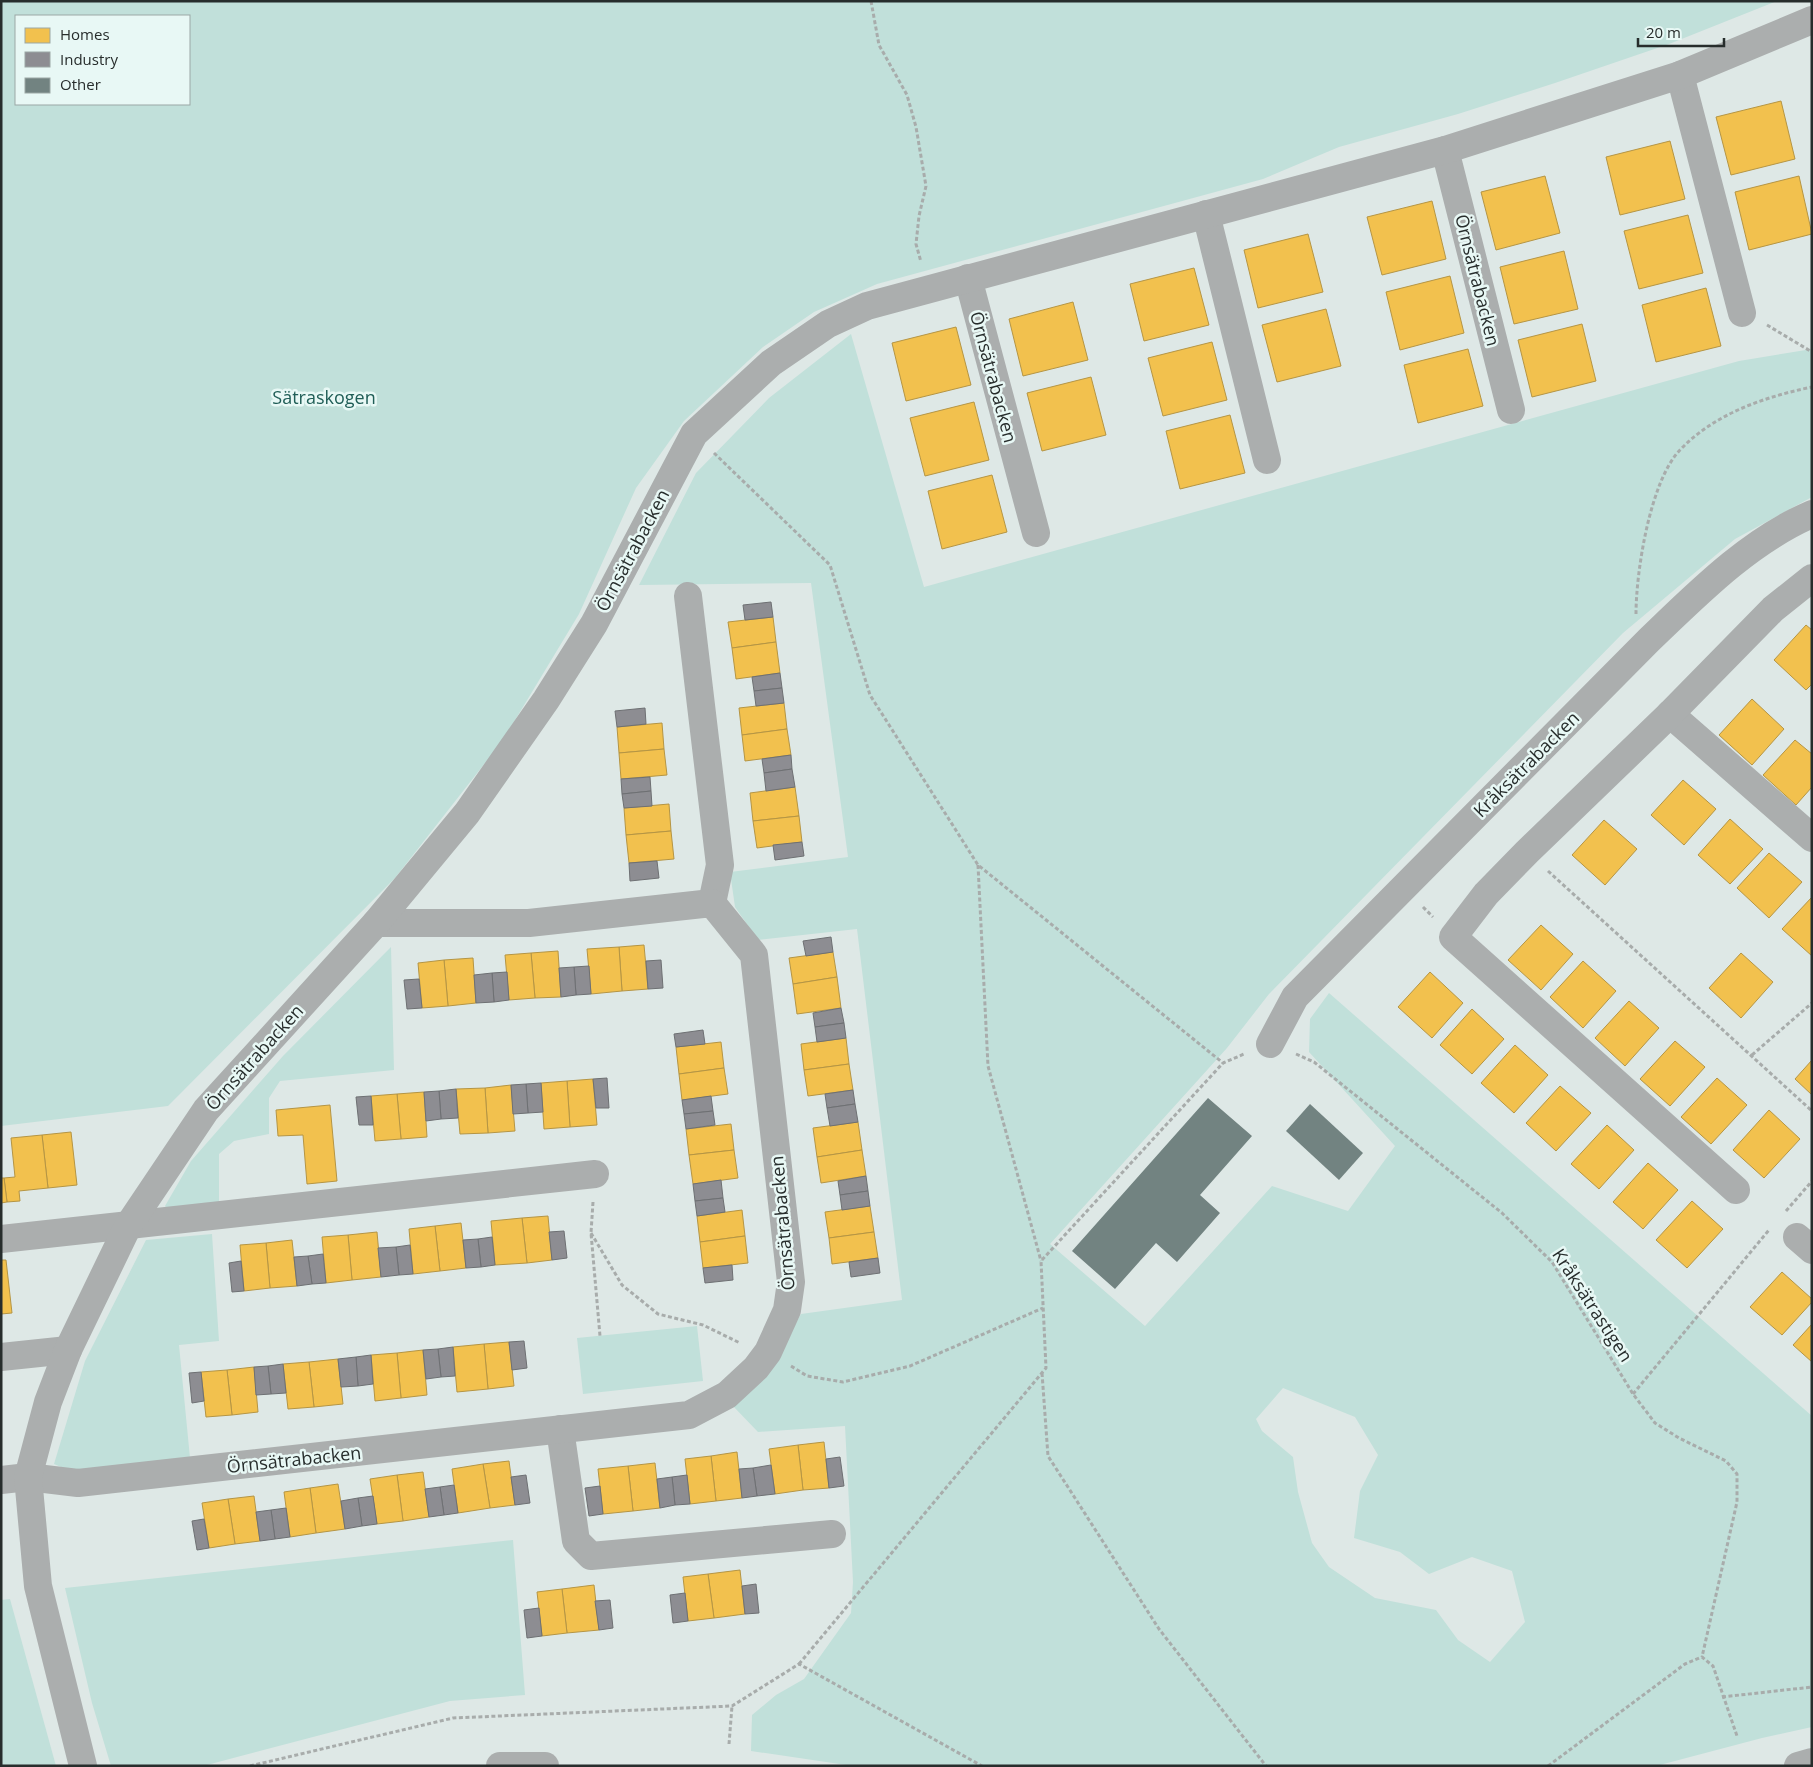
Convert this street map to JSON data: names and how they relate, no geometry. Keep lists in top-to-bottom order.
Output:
{
  "streets": {
    "street": ["Örnsätrabacken", "Kråksätrabacken"],
    "path": ["Kråksätrastigen"]
  },
  "crossings": [
    ["Kråksätrabacken", "Kråksätrastigen"]
  ],
  "parks": ["Sätraskogen"],
  "legend": ["Homes", "Industry", "Other"],
  "scale_bar": "20 m"
}
